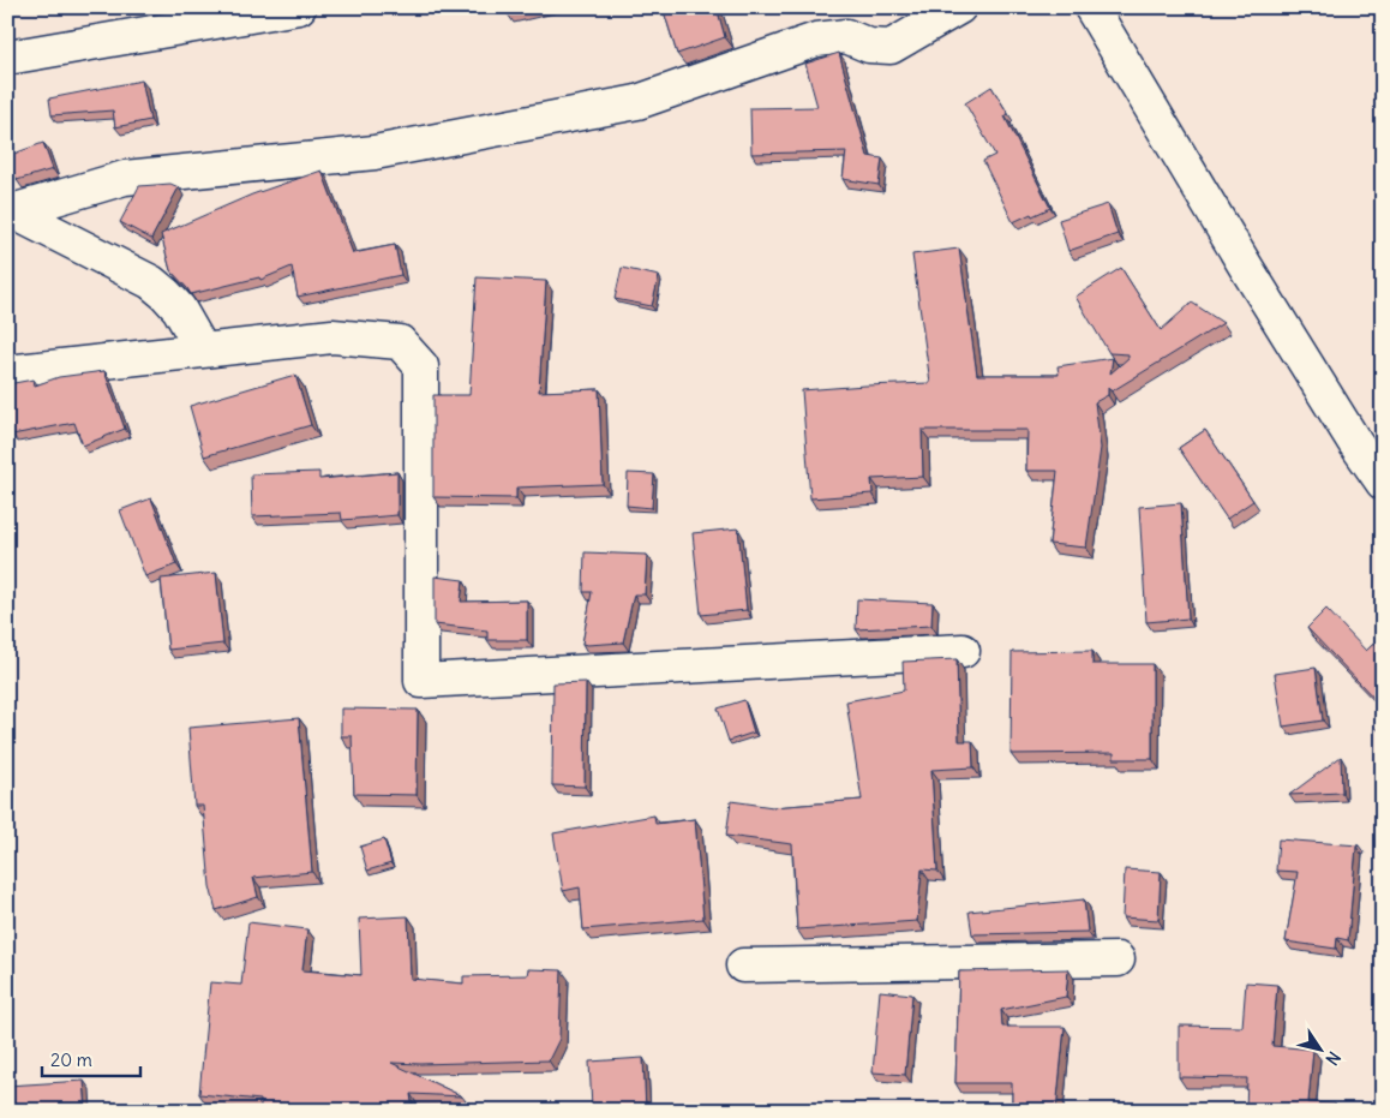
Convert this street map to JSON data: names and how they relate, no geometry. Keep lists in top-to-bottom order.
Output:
{
  "scale_bar": "20 m",
  "north": "bottom right"
}
